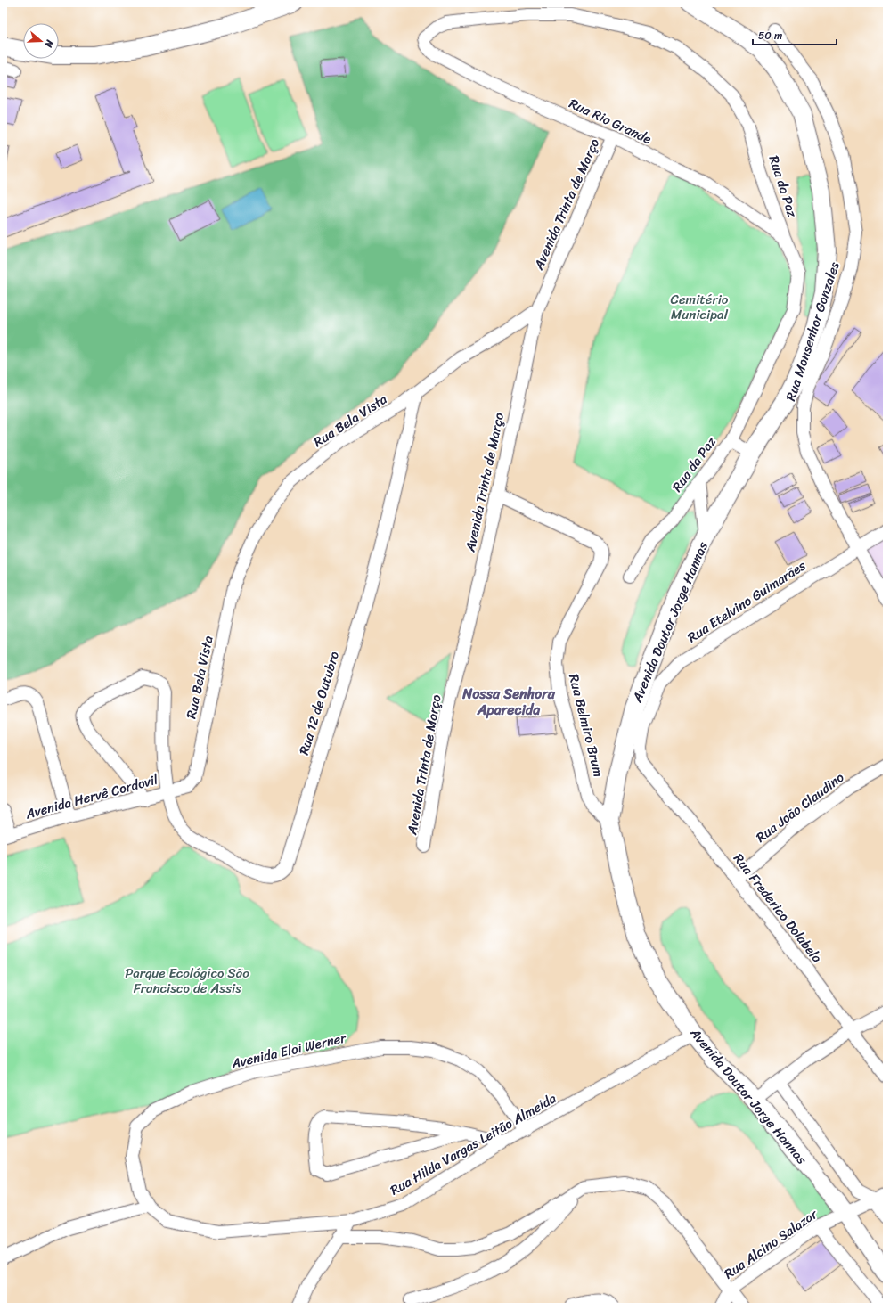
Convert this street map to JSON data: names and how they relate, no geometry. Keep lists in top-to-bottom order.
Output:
{
  "streets": {
    "highway": ["Avenida Doutor Jorge Hannas"],
    "street": [
      "Rua Rio Grande",
      "Rua da Paz",
      "Avenida Trinta de Março",
      "Rua Monsenhor Gonzales",
      "Rua Bela Vista",
      "Rua Etelvino Guimarães",
      "Rua 12 de Outubro",
      "Rua Belmiro Brum",
      "Avenida Hervê Cordovil",
      "Rua João Claudino",
      "Rua Frederico Dolabela",
      "Avenida Eloi Werner",
      "Rua Hilda Vargas Leitão Almeida",
      "Rua Alcino Salazar"
    ]
  },
  "crossings": [
    ["Rua Rio Grande", "Rua da Paz"],
    ["Rua Rio Grande", "Avenida Trinta de Março"],
    ["Avenida Trinta de Março", "Rua Bela Vista"],
    ["Avenida Trinta de Março", "Rua Belmiro Brum"],
    ["Rua Monsenhor Gonzales", "Rua Etelvino Guimarães"],
    ["Rua Monsenhor Gonzales", "Avenida Doutor Jorge Hannas"],
    ["Rua Bela Vista", "Rua 12 de Outubro"],
    ["Rua Bela Vista", "Avenida Hervê Cordovil"],
    ["Rua Etelvino Guimarães", "Rua Frederico Dolabela"],
    ["Avenida Doutor Jorge Hannas", "Rua Belmiro Brum"],
    ["Avenida Doutor Jorge Hannas", "Rua Hilda Vargas Leitão Almeida"],
    ["Avenida Doutor Jorge Hannas", "Rua Alcino Salazar"],
    ["Rua 12 de Outubro", "Avenida Hervê Cordovil"],
    ["Rua João Claudino", "Rua Frederico Dolabela"],
    ["Avenida Eloi Werner", "Rua Hilda Vargas Leitão Almeida"]
  ],
  "districts": ["Nossa Senhora Aparecida"],
  "parks": ["Cemitério Municipal", "Parque Ecológico São Francisco de Assis"],
  "scale_bar": "50 m",
  "north": "right"
}
